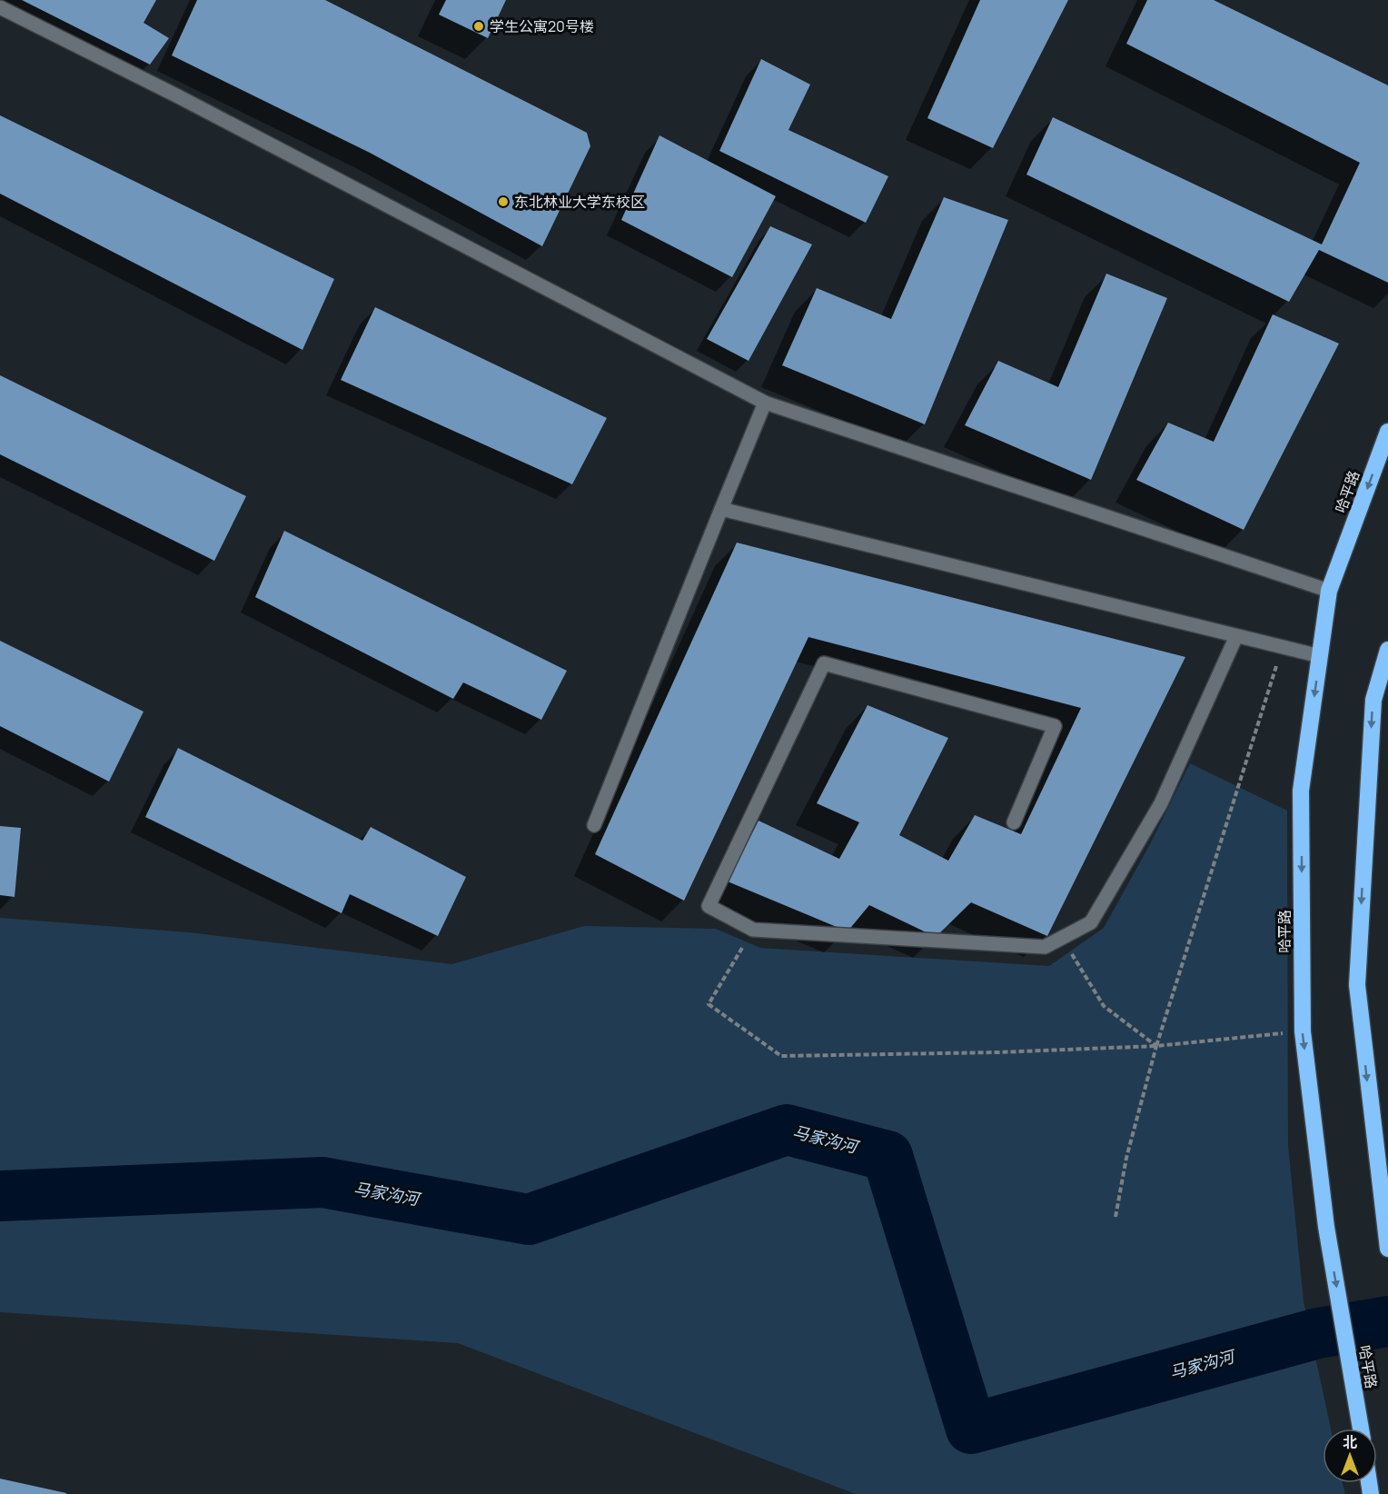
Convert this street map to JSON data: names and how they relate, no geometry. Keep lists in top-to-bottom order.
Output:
{
  "streets": {
    "highway": ["哈平路"]
  },
  "water": ["马家沟河"],
  "places": ["学生公寓20号楼", "东北林业大学东校区"],
  "north": "top"
}
